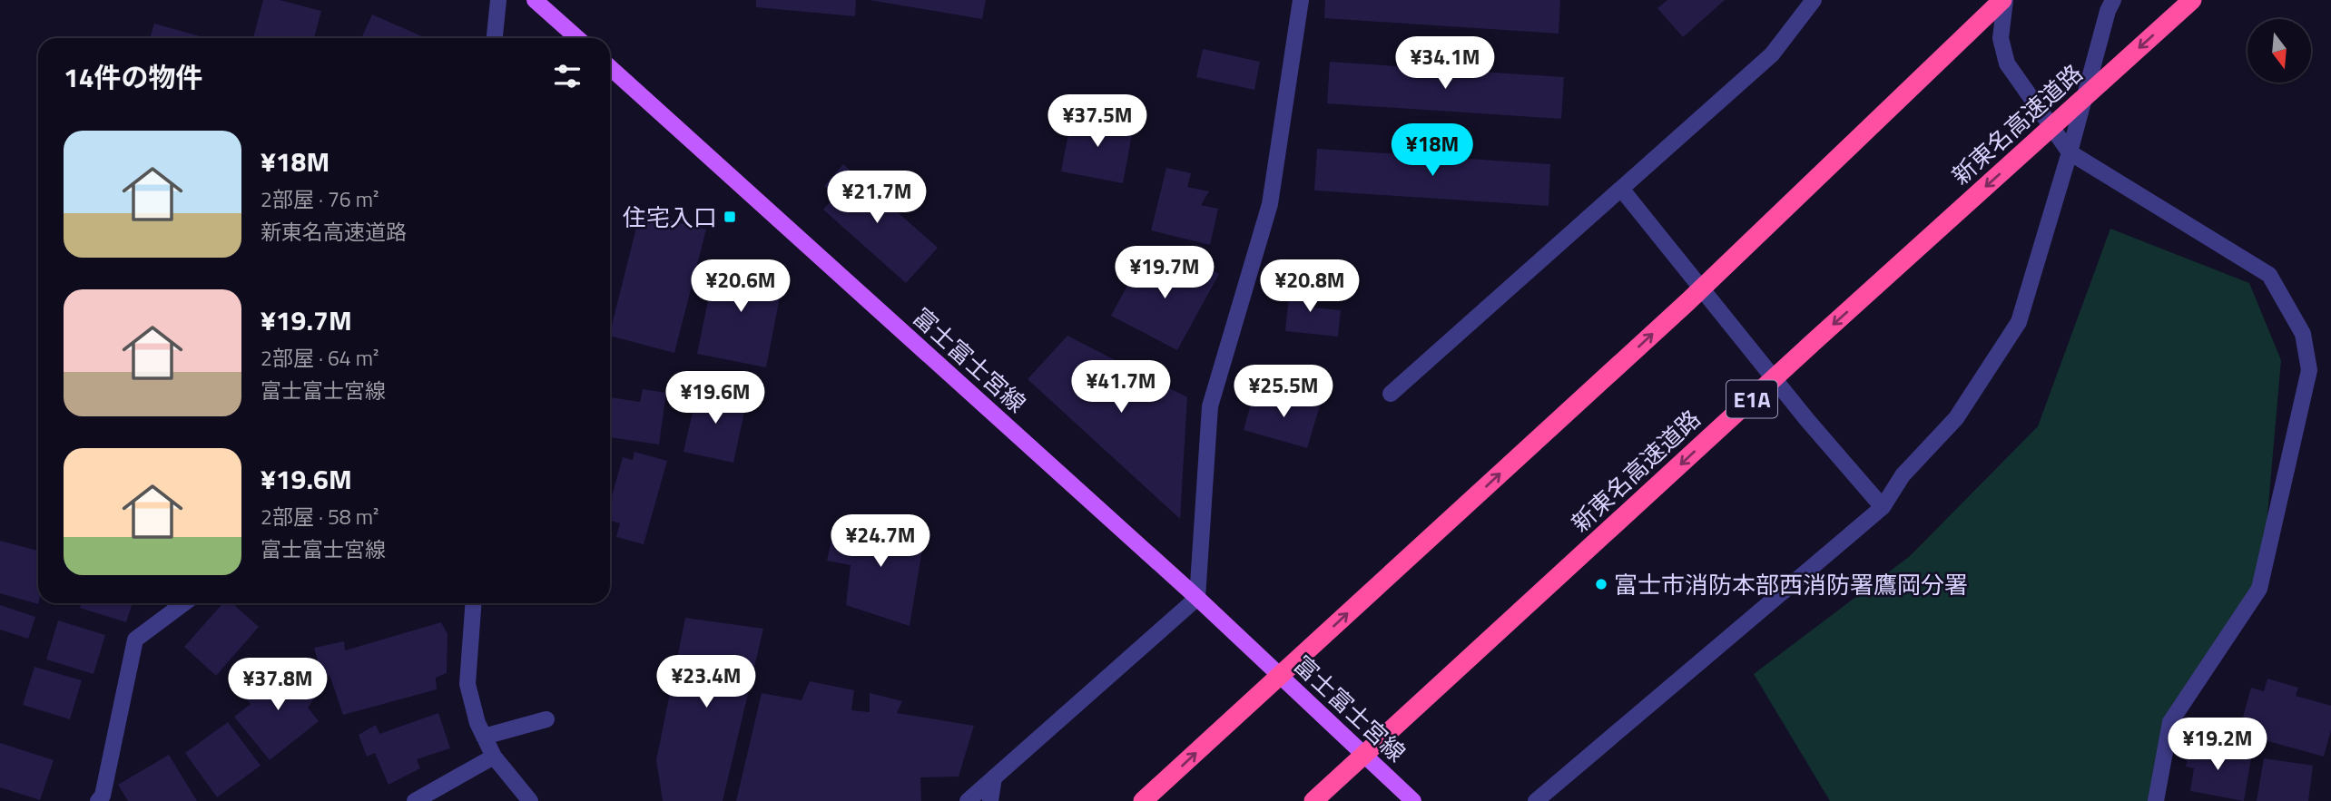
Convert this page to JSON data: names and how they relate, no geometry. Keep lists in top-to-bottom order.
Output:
{
  "streets": {
    "highway": ["新東名高速道路", "E1A"],
    "main road": ["富士富士宮線"]
  },
  "places": {
    "transit": ["住宅入口"],
    "other": ["富士市消防本部西消防署鷹岡分署"]
  },
  "north": "bottom",
  "page": {
    "price": [
      "¥34.1M",
      "¥37.5M",
      "¥18M",
      "¥21.7M",
      "¥19.7M",
      "¥20.6M",
      "¥20.8M",
      "¥41.7M",
      "¥25.5M",
      "¥19.6M",
      "¥24.7M",
      "¥23.4M",
      "¥37.8M",
      "¥19.2M"
    ],
    "heading": "14件の物件",
    "list": [
      {
        "name": "¥18M",
        "note": "2部屋 · 76 m² · 新東名高速道路"
      },
      {
        "name": "¥19.7M",
        "note": "2部屋 · 64 m² · 富士富士宮線"
      },
      {
        "name": "¥19.6M",
        "note": "2部屋 · 58 m² · 富士富士宮線"
      }
    ]
  }
}
